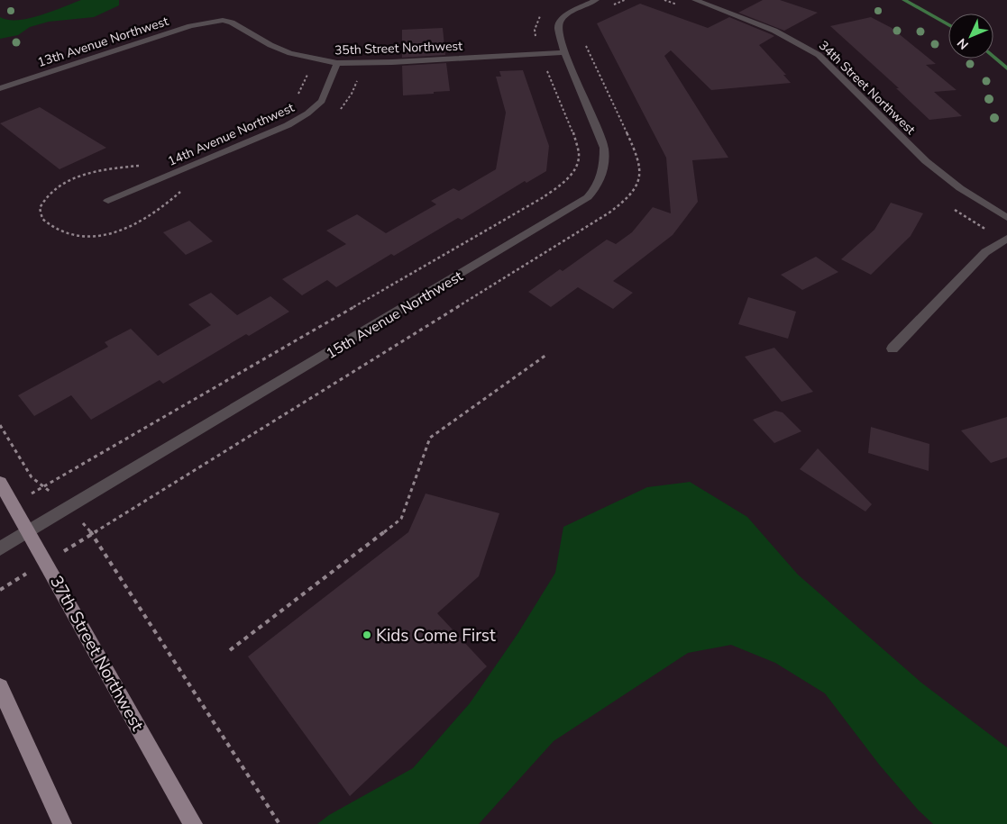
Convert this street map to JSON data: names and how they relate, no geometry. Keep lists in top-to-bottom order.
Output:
{
  "streets": {
    "main road": ["37th Street Northwest"],
    "street": [
      "13th Avenue Northwest",
      "35th Street Northwest",
      "34th Street Northwest",
      "14th Avenue Northwest",
      "15th Avenue Northwest"
    ]
  },
  "crossings": [
    ["13th Avenue Northwest", "35th Street Northwest"],
    ["35th Street Northwest", "14th Avenue Northwest"],
    ["35th Street Northwest", "15th Avenue Northwest"],
    ["15th Avenue Northwest", "37th Street Northwest"]
  ],
  "places": ["Kids Come First"],
  "north": "bottom left"
}
